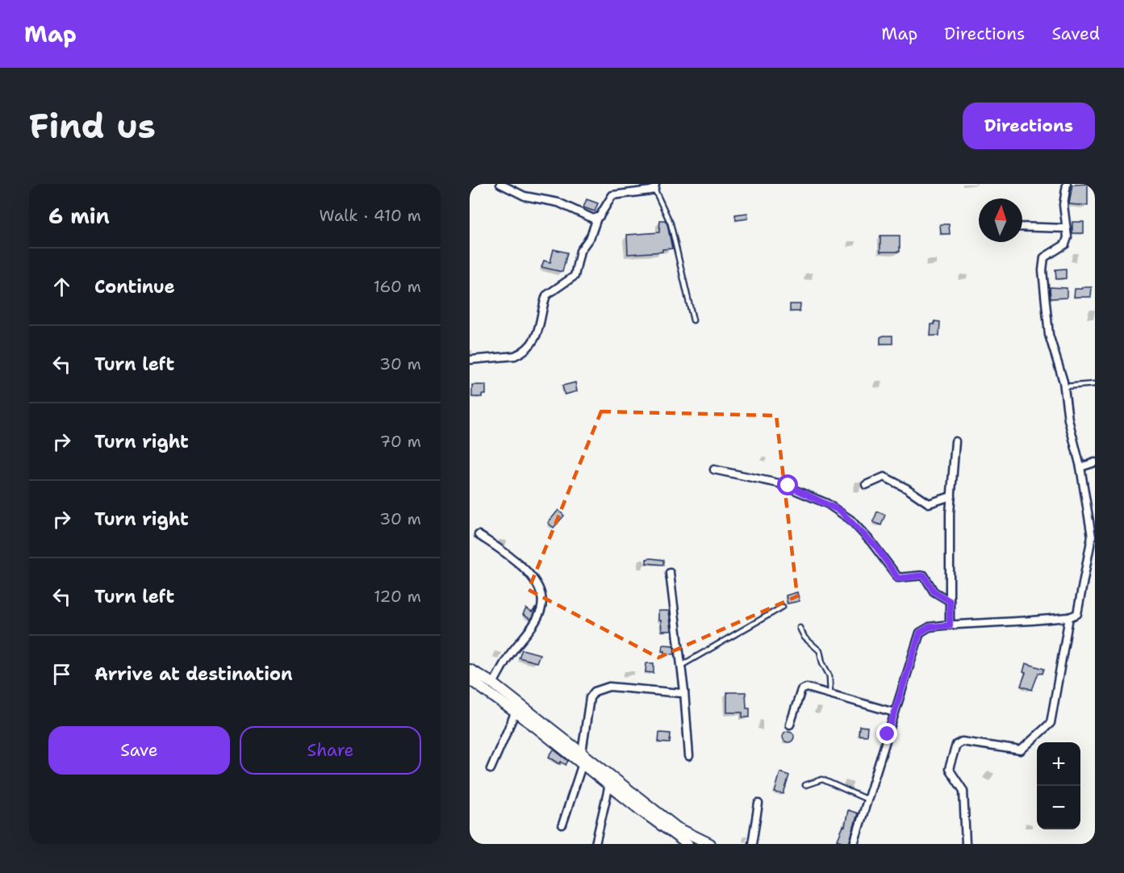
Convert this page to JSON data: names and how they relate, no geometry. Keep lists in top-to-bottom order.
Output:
{
  "north": "top",
  "page": {
    "header": "Map",
    "nav": ["Map", "Directions", "Saved"],
    "buttons": [
      "Directions",
      ["Save", "Share"]
    ],
    "title": "Find us",
    "heading": ["6 min", "Walk · 410 m"],
    "list": [
      ["Continue", "160 m"],
      ["Turn left", "30 m"],
      ["Turn right", "70 m"],
      ["Turn right", "30 m"],
      ["Turn left", "120 m"],
      "Arrive at destination"
    ],
    "map_buttons": ["+", "−"]
  }
}
